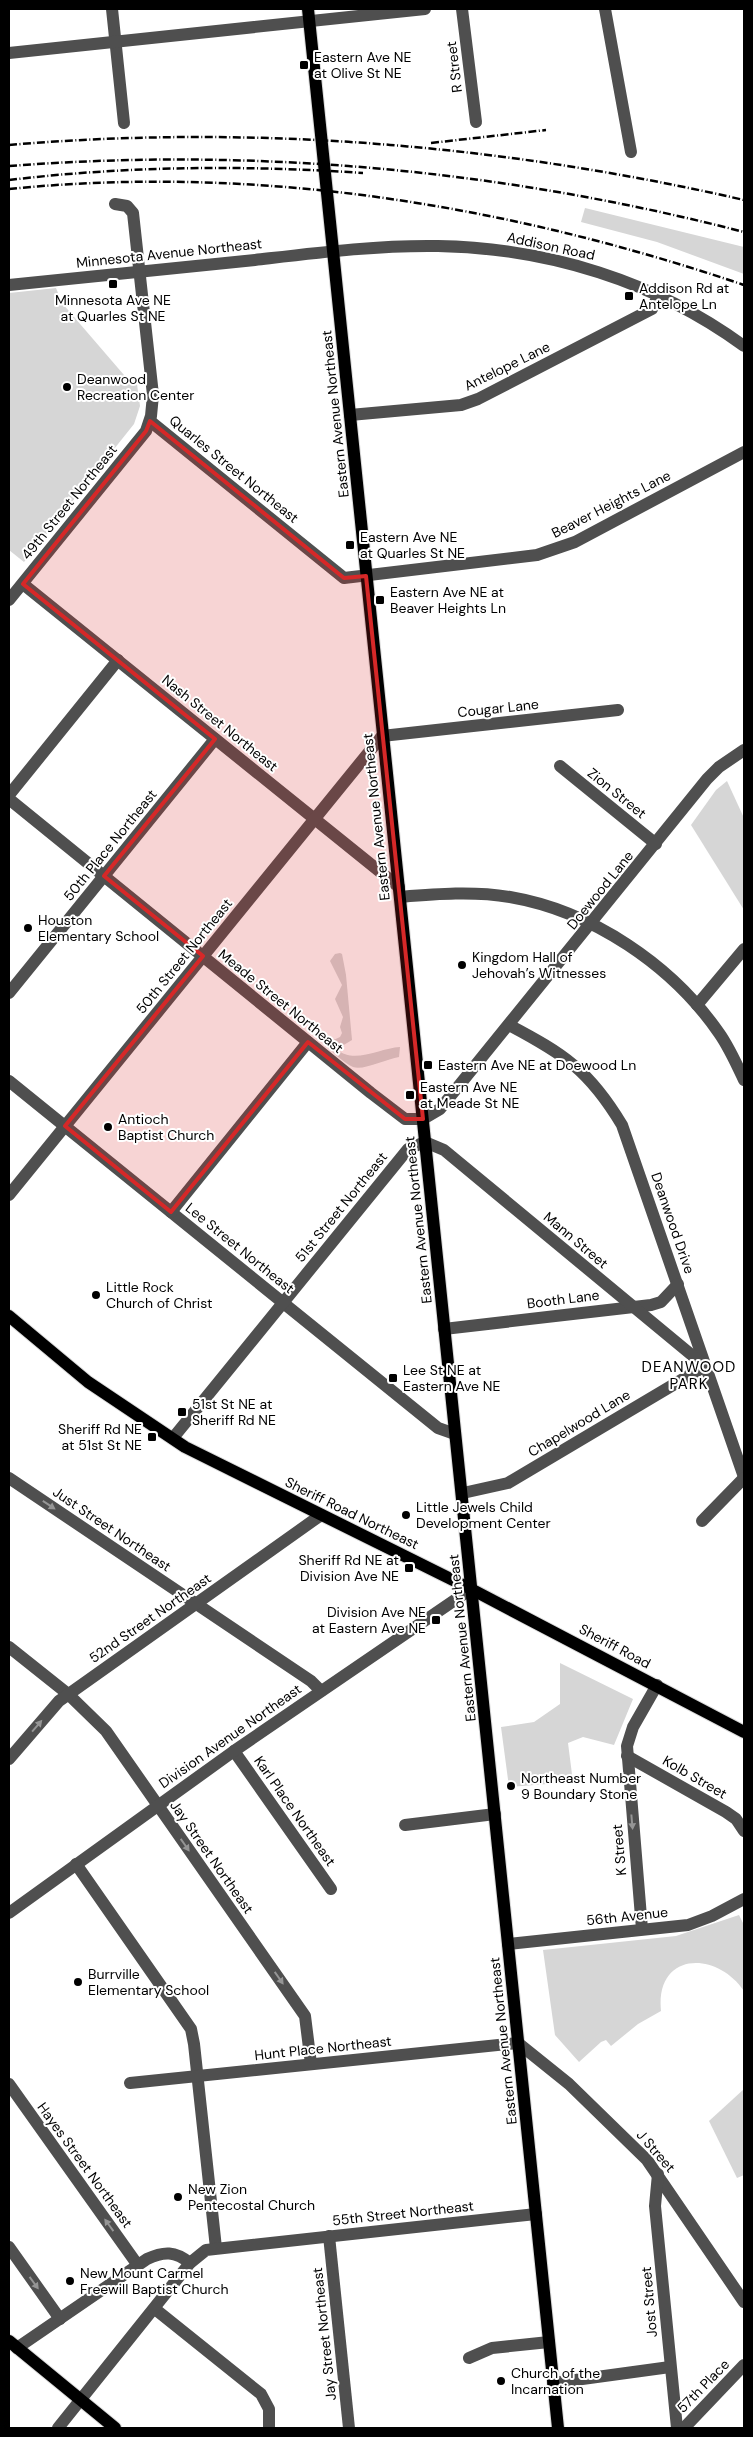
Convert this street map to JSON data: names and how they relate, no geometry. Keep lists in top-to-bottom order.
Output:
{
  "streets": {
    "main road": ["Eastern Avenue Northeast", "Sheriff Road Northeast", "Sheriff Road"],
    "street": [
      "R Street",
      "Addison Road",
      "Minnesota Avenue Northeast",
      "Antelope Lane",
      "Quarles Street Northeast",
      "49th Street Northeast",
      "Beaver Heights Lane",
      "Cougar Lane",
      "Nash Street Northeast",
      "Zion Street",
      "50th Place Northeast",
      "Doewood Lane",
      "50th Street Northeast",
      "Meade Street Northeast",
      "51st Street Northeast",
      "Deanwood Drive",
      "Mann Street",
      "Lee Street Northeast",
      "Booth Lane",
      "Chapelwood Lane",
      "Just Street Northeast",
      "52nd Street Northeast",
      "Division Avenue Northeast",
      "Kolb Street",
      "Karl Place Northeast",
      "K Street",
      "Jay Street Northeast",
      "56th Avenue",
      "Hunt Place Northeast",
      "J Street",
      "Hayes Street Northeast",
      "55th Street Northeast",
      "Jost Street",
      "57th Place"
    ]
  },
  "crossings": [
    ["Addison Road", "Minnesota Avenue Northeast"],
    ["Addison Road", "Antelope Lane"],
    ["Addison Road", "Eastern Avenue Northeast"],
    ["Minnesota Avenue Northeast", "Eastern Avenue Northeast"],
    ["Minnesota Avenue Northeast", "Quarles Street Northeast"],
    ["Antelope Lane", "Eastern Avenue Northeast"],
    ["Eastern Avenue Northeast", "Quarles Street Northeast"],
    ["Eastern Avenue Northeast", "Beaver Heights Lane"],
    ["Eastern Avenue Northeast", "Cougar Lane"],
    ["Eastern Avenue Northeast", "Nash Street Northeast"],
    ["Eastern Avenue Northeast", "Doewood Lane"],
    ["Eastern Avenue Northeast", "50th Street Northeast"],
    ["Eastern Avenue Northeast", "Meade Street Northeast"],
    ["Eastern Avenue Northeast", "51st Street Northeast"],
    ["Eastern Avenue Northeast", "Mann Street"],
    ["Eastern Avenue Northeast", "Lee Street Northeast"],
    ["Eastern Avenue Northeast", "Booth Lane"],
    ["Eastern Avenue Northeast", "Chapelwood Lane"],
    ["Eastern Avenue Northeast", "Sheriff Road Northeast"],
    ["Eastern Avenue Northeast", "Sheriff Road"],
    ["Eastern Avenue Northeast", "Division Avenue Northeast"],
    ["Eastern Avenue Northeast", "56th Avenue"],
    ["Eastern Avenue Northeast", "Hunt Place Northeast"],
    ["Eastern Avenue Northeast", "J Street"],
    ["Eastern Avenue Northeast", "55th Street Northeast"],
    ["Quarles Street Northeast", "49th Street Northeast"],
    ["Quarles Street Northeast", "Beaver Heights Lane"],
    ["49th Street Northeast", "Nash Street Northeast"],
    ["Cougar Lane", "50th Street Northeast"],
    ["Nash Street Northeast", "50th Place Northeast"],
    ["Nash Street Northeast", "50th Street Northeast"],
    ["Zion Street", "Doewood Lane"],
    ["50th Place Northeast", "Meade Street Northeast"],
    ["Doewood Lane", "Meade Street Northeast"],
    ["Doewood Lane", "Deanwood Drive"],
    ["50th Street Northeast", "Meade Street Northeast"],
    ["50th Street Northeast", "Lee Street Northeast"],
    ["51st Street Northeast", "Mann Street"],
    ["51st Street Northeast", "Lee Street Northeast"],
    ["51st Street Northeast", "Sheriff Road Northeast"],
    ["Deanwood Drive", "Mann Street"],
    ["Deanwood Drive", "Booth Lane"],
    ["Deanwood Drive", "Chapelwood Lane"],
    ["Mann Street", "Booth Lane"],
    ["Mann Street", "Chapelwood Lane"],
    ["Sheriff Road Northeast", "52nd Street Northeast"],
    ["Sheriff Road Northeast", "Sheriff Road"],
    ["Sheriff Road Northeast", "Division Avenue Northeast"],
    ["Just Street Northeast", "52nd Street Northeast"],
    ["Just Street Northeast", "Division Avenue Northeast"],
    ["52nd Street Northeast", "Jay Street Northeast"],
    ["Sheriff Road", "Division Avenue Northeast"],
    ["Sheriff Road", "K Street"],
    ["Division Avenue Northeast", "Karl Place Northeast"],
    ["Division Avenue Northeast", "Jay Street Northeast"],
    ["Kolb Street", "K Street"],
    ["K Street", "56th Avenue"],
    ["Jay Street Northeast", "Hunt Place Northeast"],
    ["Jay Street Northeast", "55th Street Northeast"],
    ["Hunt Place Northeast", "J Street"],
    ["J Street", "Jost Street"]
  ],
  "one_way": ["Just Street Northeast", "K Street"],
  "districts": ["DEANWOOD PARK"],
  "places": {
    "transit": [
      "Eastern Ave NE at Olive St NE",
      "Minnesota Ave NE at Quarles St NE",
      "Addison Rd at Antelope Ln",
      "Eastern Ave NE at Quarles St NE",
      "Eastern Ave NE at Beaver Heights Ln",
      "Eastern Ave NE at Doewood Ln",
      "Eastern Ave NE at Meade St NE",
      "Lee St NE at Eastern Ave NE",
      "51st St NE at Sheriff Rd NE",
      "Sheriff Rd NE at 51st St NE",
      "Sheriff Rd NE at Division Ave NE",
      "Division Ave NE at Eastern Ave NE"
    ],
    "other": [
      "Deanwood Recreation Center",
      "Houston Elementary School",
      "Kingdom Hall of Jehovah’s Witnesses",
      "Antioch Baptist Church",
      "Little Rock Church of Christ",
      "Little Jewels Child Development Center",
      "Northeast Number 9 Boundary Stone",
      "Burrville Elementary School",
      "New Zion Pentecostal Church",
      "New Mount Carmel Freewill Baptist Church",
      "Church of the Incarnation"
    ]
  }
}
